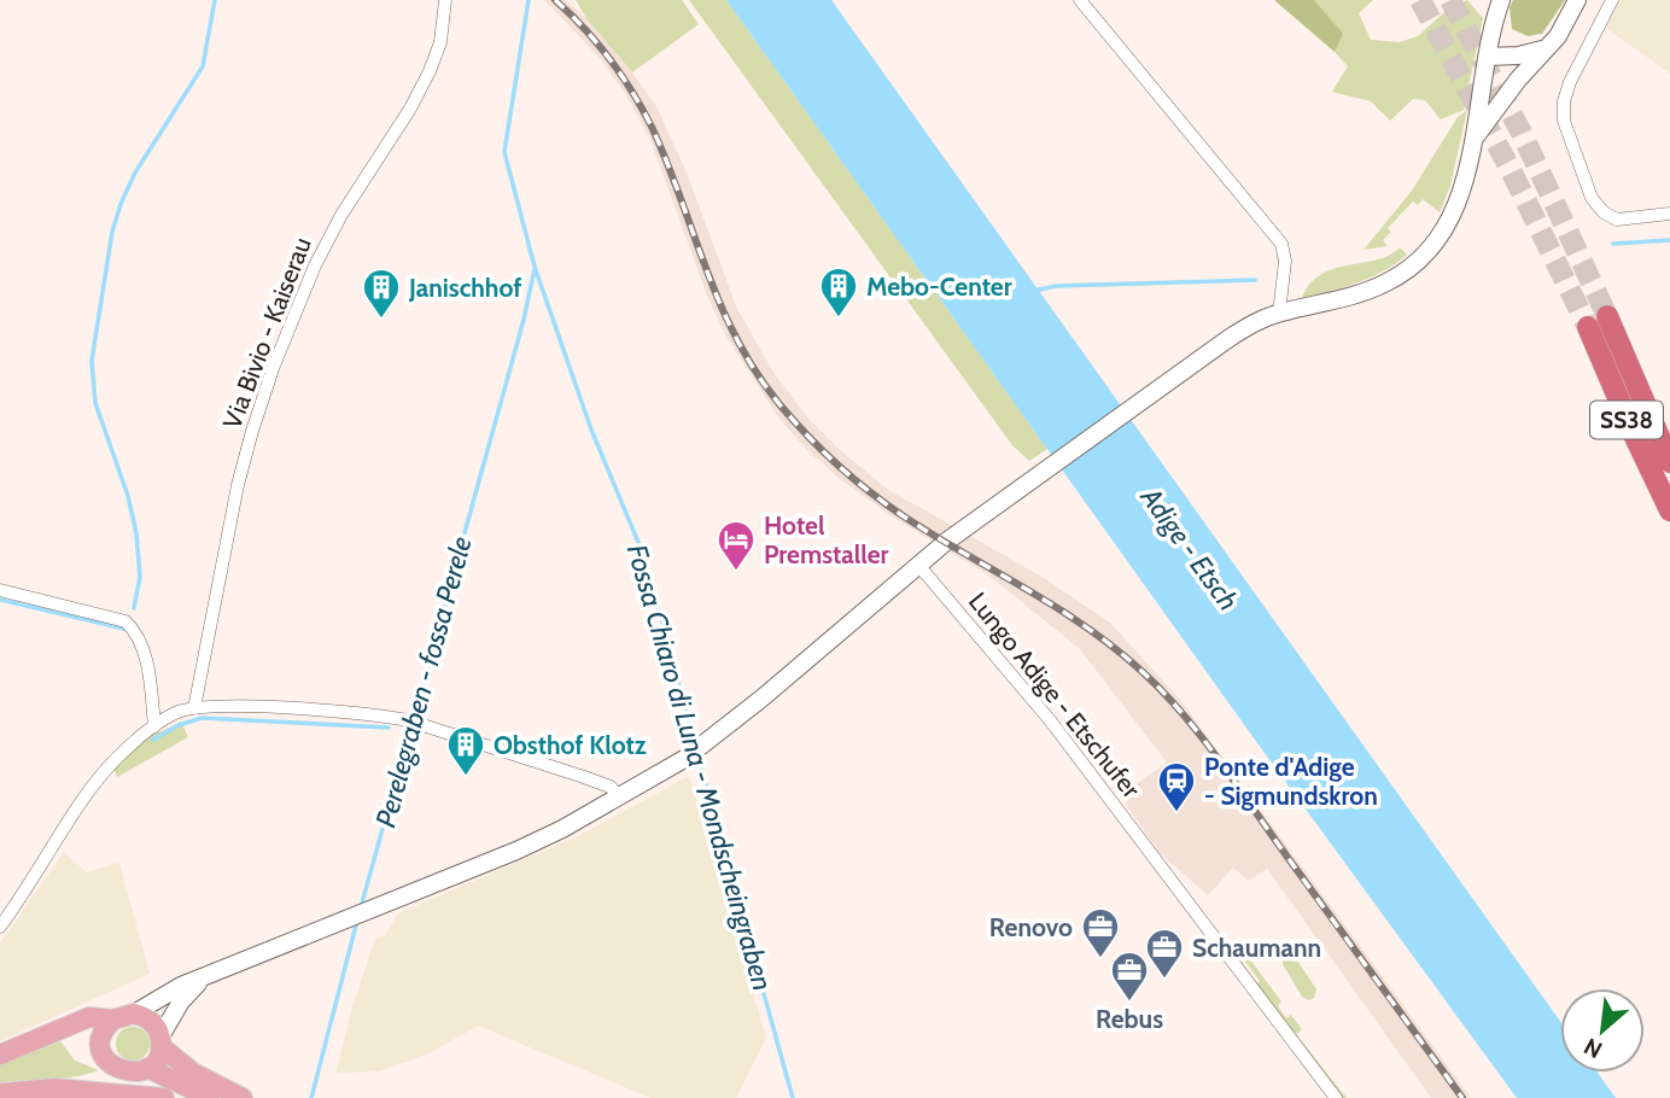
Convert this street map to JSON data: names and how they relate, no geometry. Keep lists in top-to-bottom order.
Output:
{
  "streets": {
    "highway": ["SS38"],
    "street": ["Via Bivio - Kaiserau", "Lungo Adige - Etschufer"]
  },
  "water": ["Adige - Etsch", "Perelegraben - fossa Perele", "Fossa Chiaro di Luna - Mondscheingraben"],
  "places": {
    "building": ["Mebo-Center", "Janischhof", "Obsthof Klotz"],
    "hotel": ["Hotel Premstaller"],
    "station": ["Ponte d'Adige - Sigmundskron"],
    "office": ["Renovo", "Schaumann", "Rebus"]
  },
  "north": "bottom left"
}
